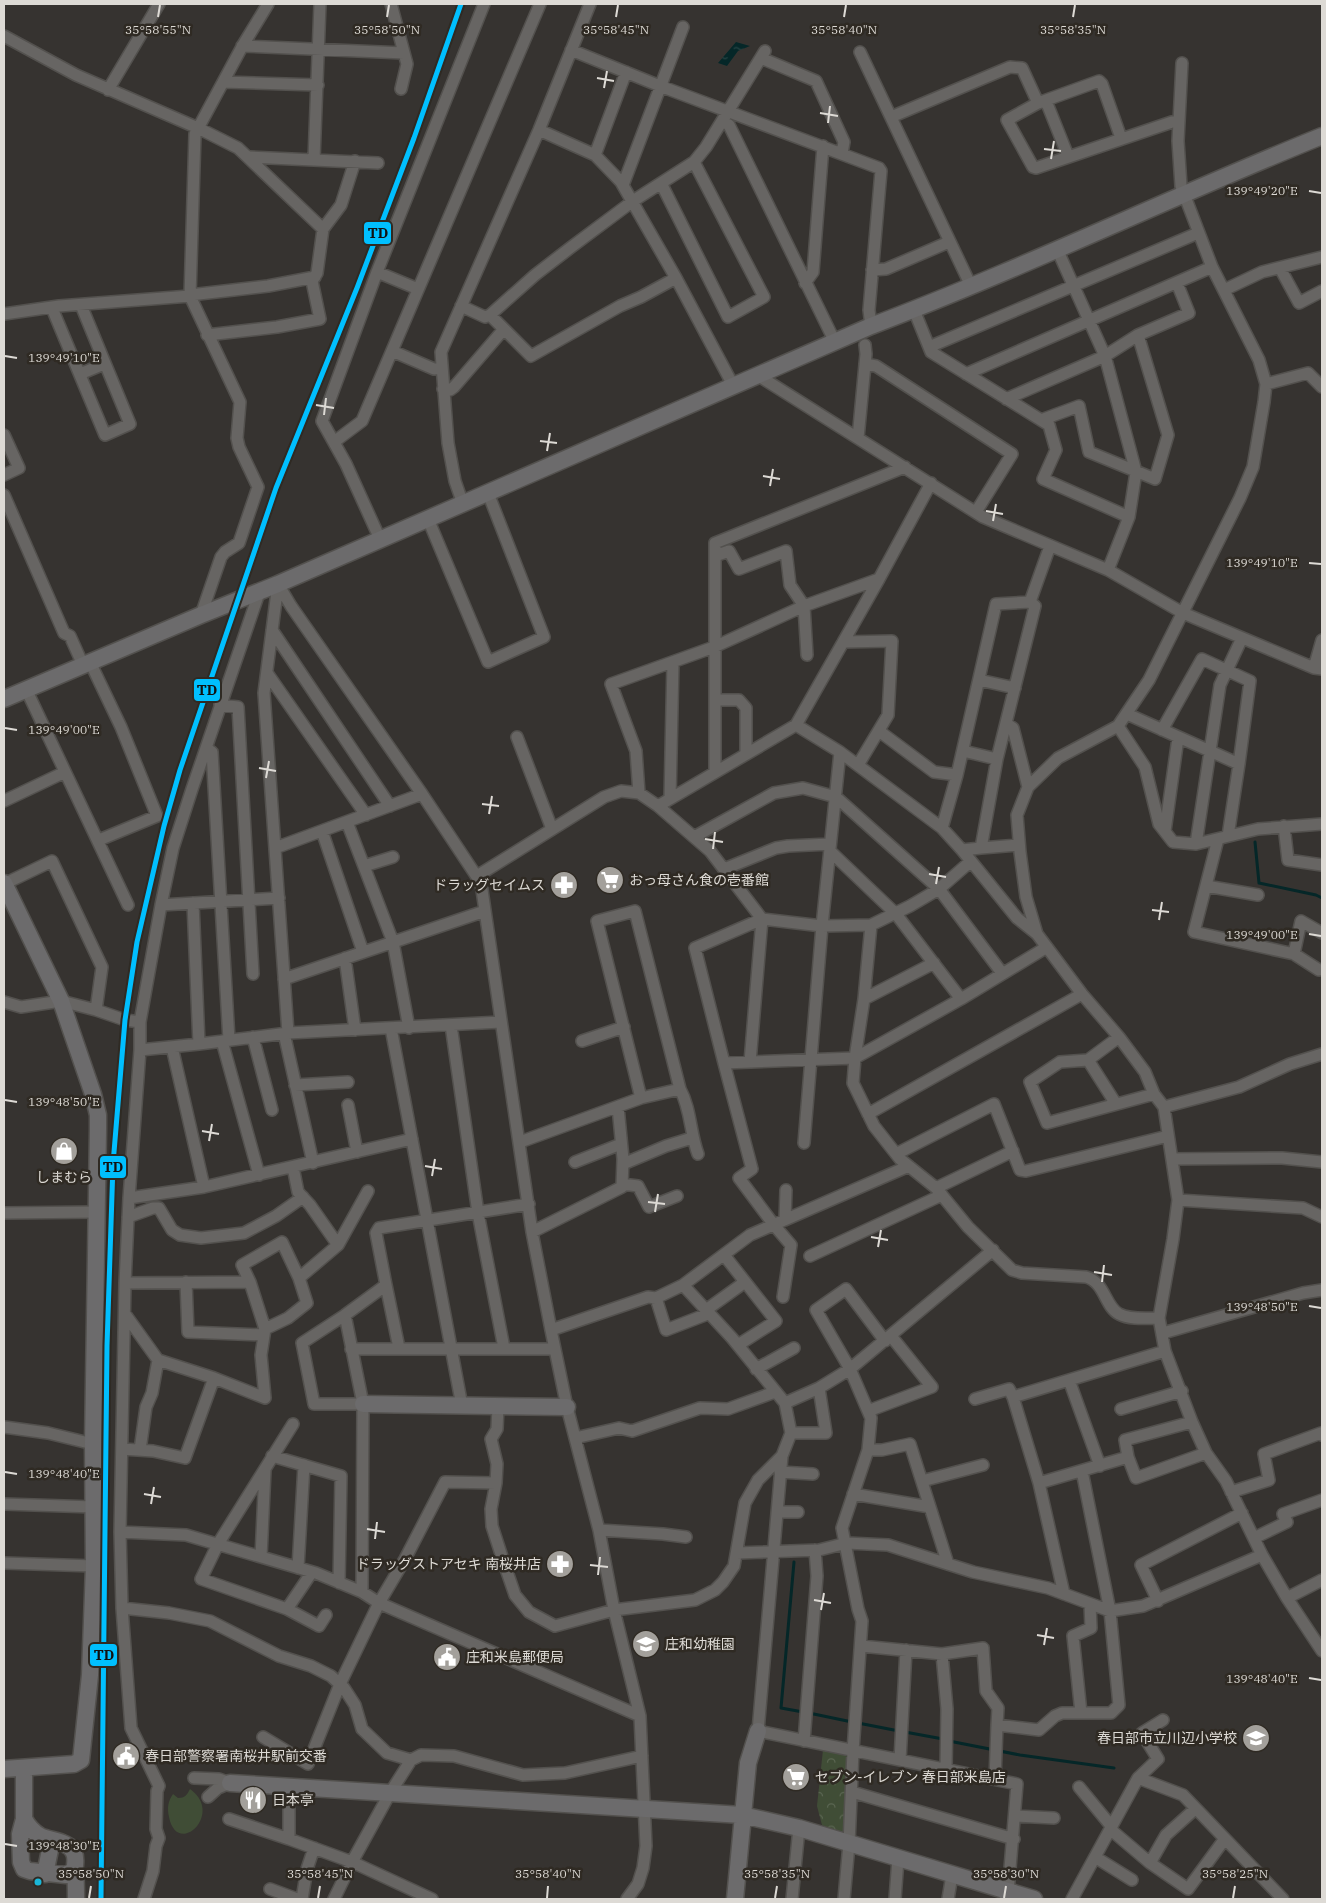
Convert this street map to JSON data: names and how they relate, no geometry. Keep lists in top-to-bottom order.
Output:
{
  "places": {
    "supermarket": ["おっ母さん食の壱番館", "セブン-イレブン 春日部米島店"],
    "pharmacy": ["ドラッグセイムス", "ドラッグストアセキ 南桜井店"],
    "shop": ["しまむら"],
    "school or university": ["庄和幼稚園", "春日部市立川辺小学校"],
    "public building": ["庄和米島郵便局", "春日部警察署南桜井駅前交番"],
    "restaurant": ["日本亭"]
  },
  "lines": ["transit line TD"],
  "coordinates": [
    "35°58'50\"N",
    "35°58'45\"N",
    "35°58'40\"N",
    "35°58'35\"N",
    "35°58'55\"N",
    "139°49'20\"E",
    "139°49'10\"E",
    "139°49'00\"E",
    "139°48'50\"E",
    "139°48'40\"E",
    "139°48'30\"E",
    "35°58'30\"N",
    "35°58'25\"N"
  ]
}
